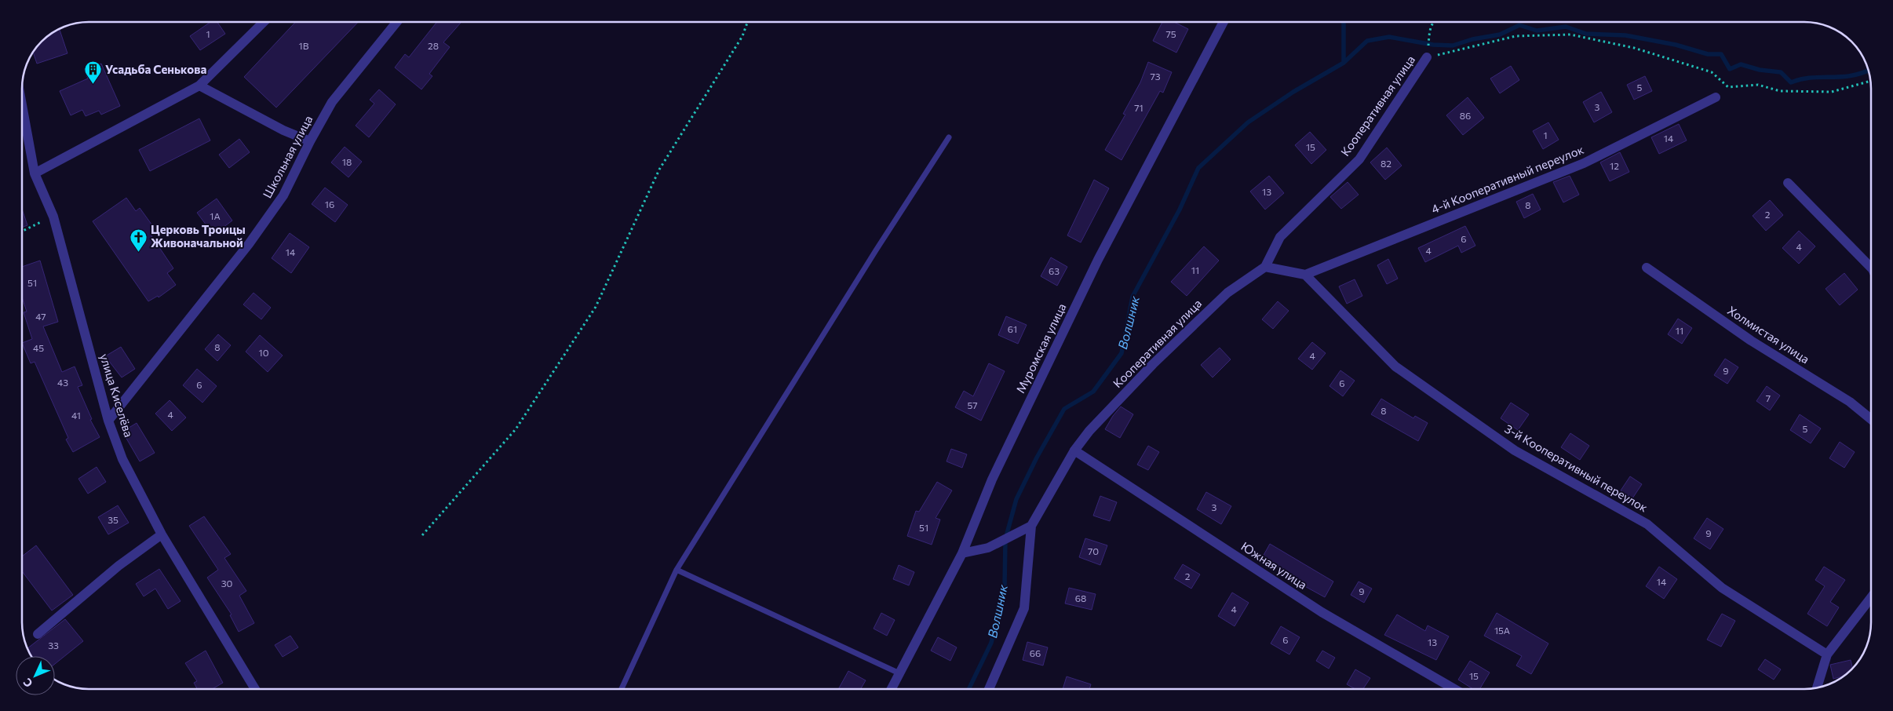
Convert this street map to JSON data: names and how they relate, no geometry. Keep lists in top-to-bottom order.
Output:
{
  "streets": {
    "street": [
      "Кооперативная улица",
      "Школьная улица",
      "4-й Кооперативный переулок",
      "Холмистая улица",
      "Муромская улица",
      "улица Киселёва",
      "3-й Кооперативный переулок",
      "Южная улица"
    ]
  },
  "crossings": [
    ["Кооперативная улица", "Южная улица"],
    ["Школьная улица", "улица Киселёва"],
    ["4-й Кооперативный переулок", "3-й Кооперативный переулок"]
  ],
  "water": ["Волшник"],
  "places": {
    "building": ["Усадьба Сенькова"],
    "church": ["Церковь Троицы Живоначальной"]
  },
  "house_numbers": [
    "1",
    "75",
    "1В",
    "28",
    "73",
    "5",
    "3",
    "71",
    "86",
    "1",
    "14",
    "15",
    "18",
    "82",
    "12",
    "13",
    "16",
    "8",
    "2",
    "1А",
    "6",
    "4",
    "4",
    "14",
    "11",
    "63",
    "51",
    "47",
    "61",
    "11",
    "8",
    "45",
    "10",
    "4",
    "9",
    "43",
    "6",
    "6",
    "7",
    "57",
    "8",
    "4",
    "41",
    "5",
    "3",
    "35",
    "51",
    "9",
    "70",
    "2",
    "14",
    "30",
    "9",
    "68",
    "4",
    "15А",
    "6",
    "13",
    "33",
    "66",
    "15"
  ],
  "north": "bottom left"
}
